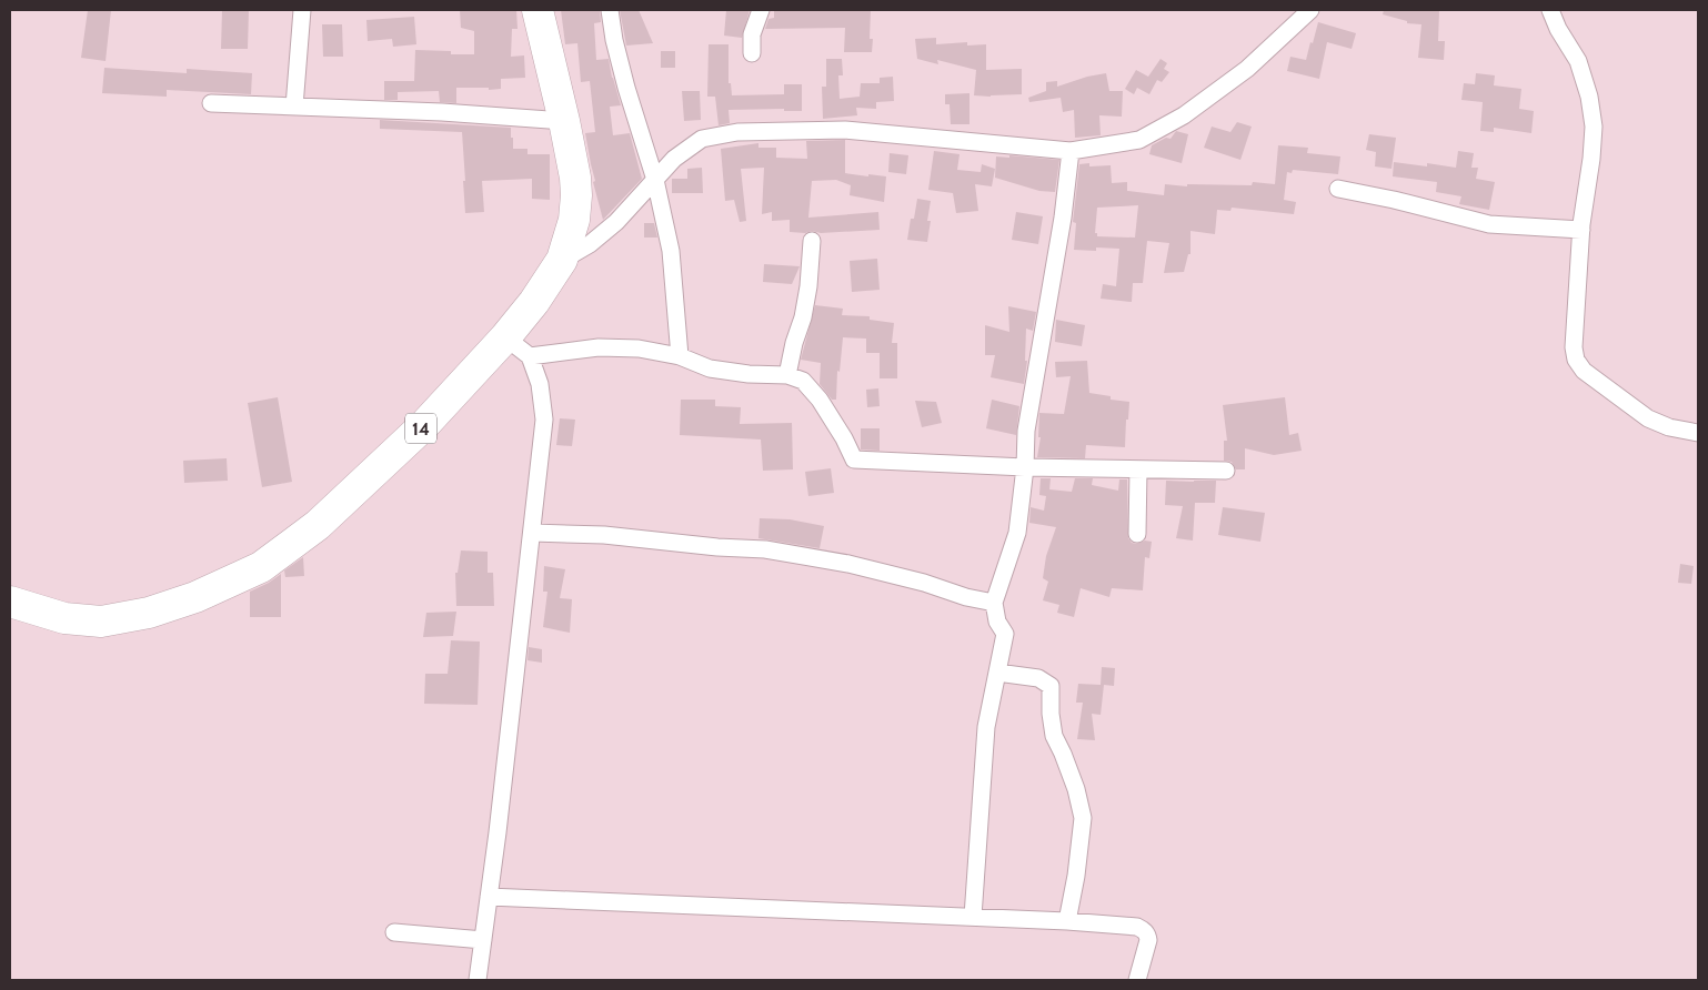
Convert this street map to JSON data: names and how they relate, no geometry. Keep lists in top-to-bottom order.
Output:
{
  "streets": {
    "highway": ["14"]
  }
}
